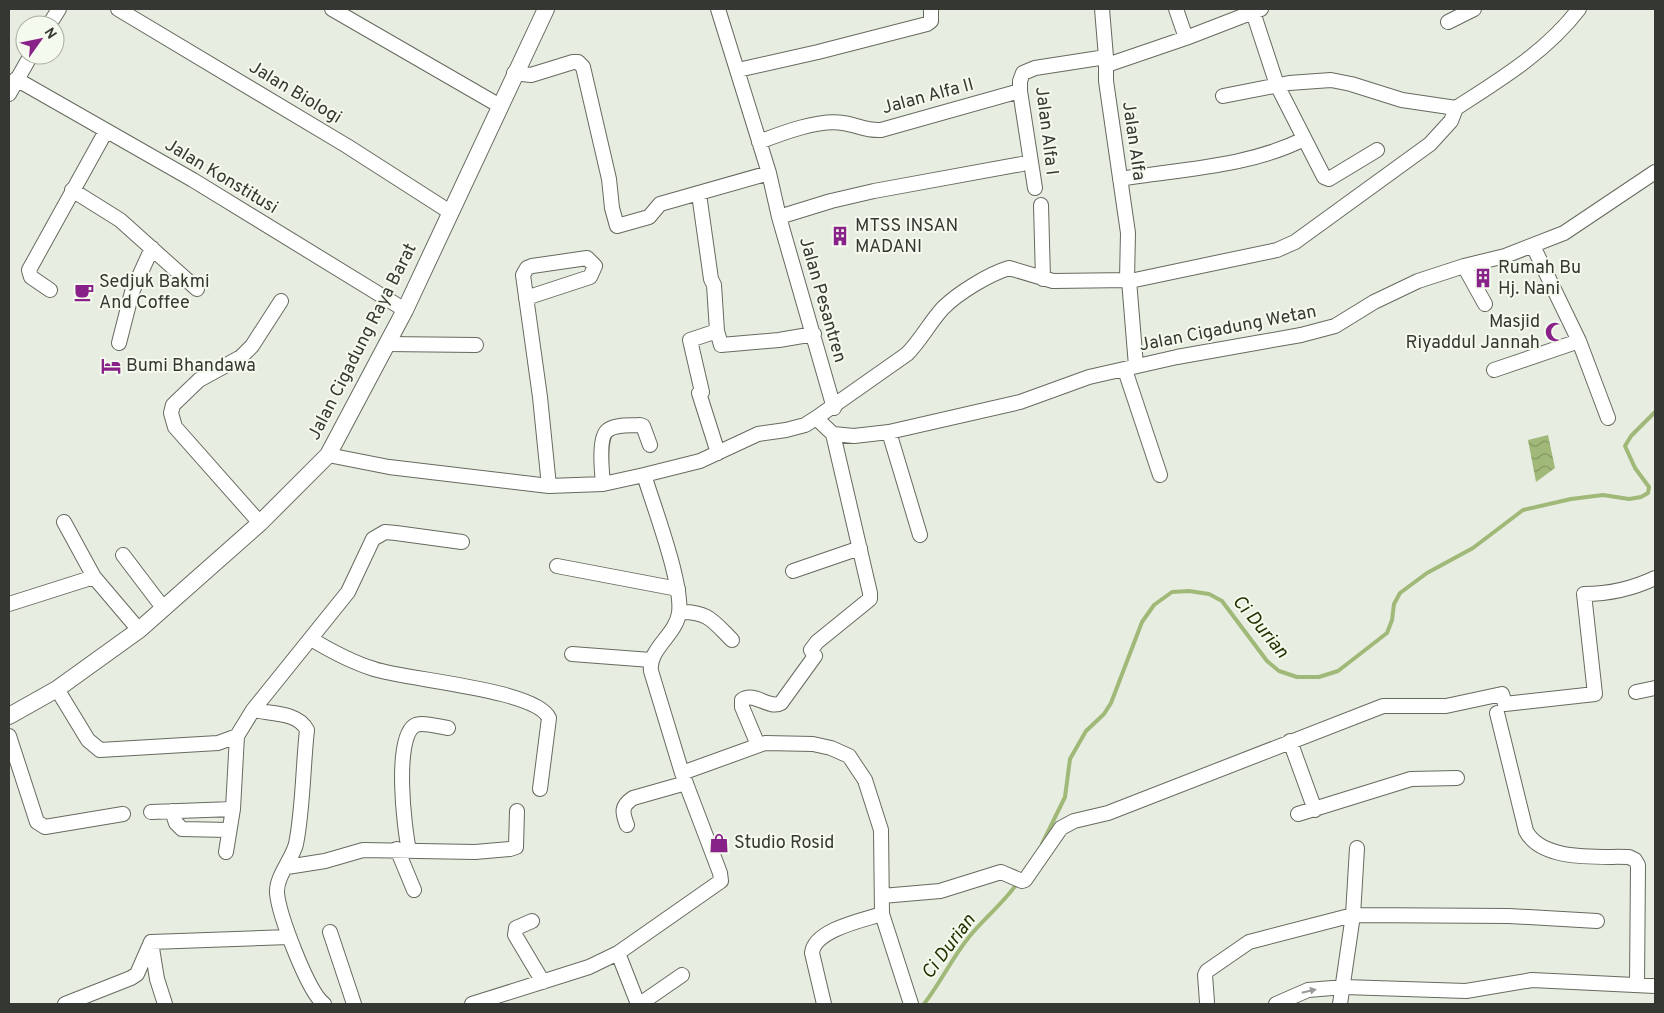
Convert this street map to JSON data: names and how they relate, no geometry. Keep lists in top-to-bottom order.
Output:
{
  "streets": {
    "street": [
      "Jalan Biologi",
      "Jalan Alfa II",
      "Jalan Alfa I",
      "Jalan Alfa",
      "Jalan Konstitusi",
      "Jalan Pesantren",
      "Jalan Cigadung Wetan",
      "Jalan Cigadung Raya Barat"
    ]
  },
  "crossings": [
    ["Jalan Biologi", "Jalan Cigadung Raya Barat"],
    ["Jalan Alfa II", "Jalan Alfa I"],
    ["Jalan Alfa II", "Jalan Pesantren"],
    ["Jalan Alfa I", "Jalan Alfa"],
    ["Jalan Alfa", "Jalan Cigadung Wetan"],
    ["Jalan Konstitusi", "Jalan Cigadung Raya Barat"]
  ],
  "water": ["Ci Durian"],
  "places": {
    "building": ["MTSS INSAN MADANI", "Rumah Bu Hj. Nani"],
    "cafe": ["Sedjuk Bakmi And Coffee"],
    "mosque": ["Masjid Riyaddul Jannah"],
    "hotel": ["Bumi Bhandawa"],
    "shop": ["Studio Rosid"]
  },
  "north": "top right"
}
